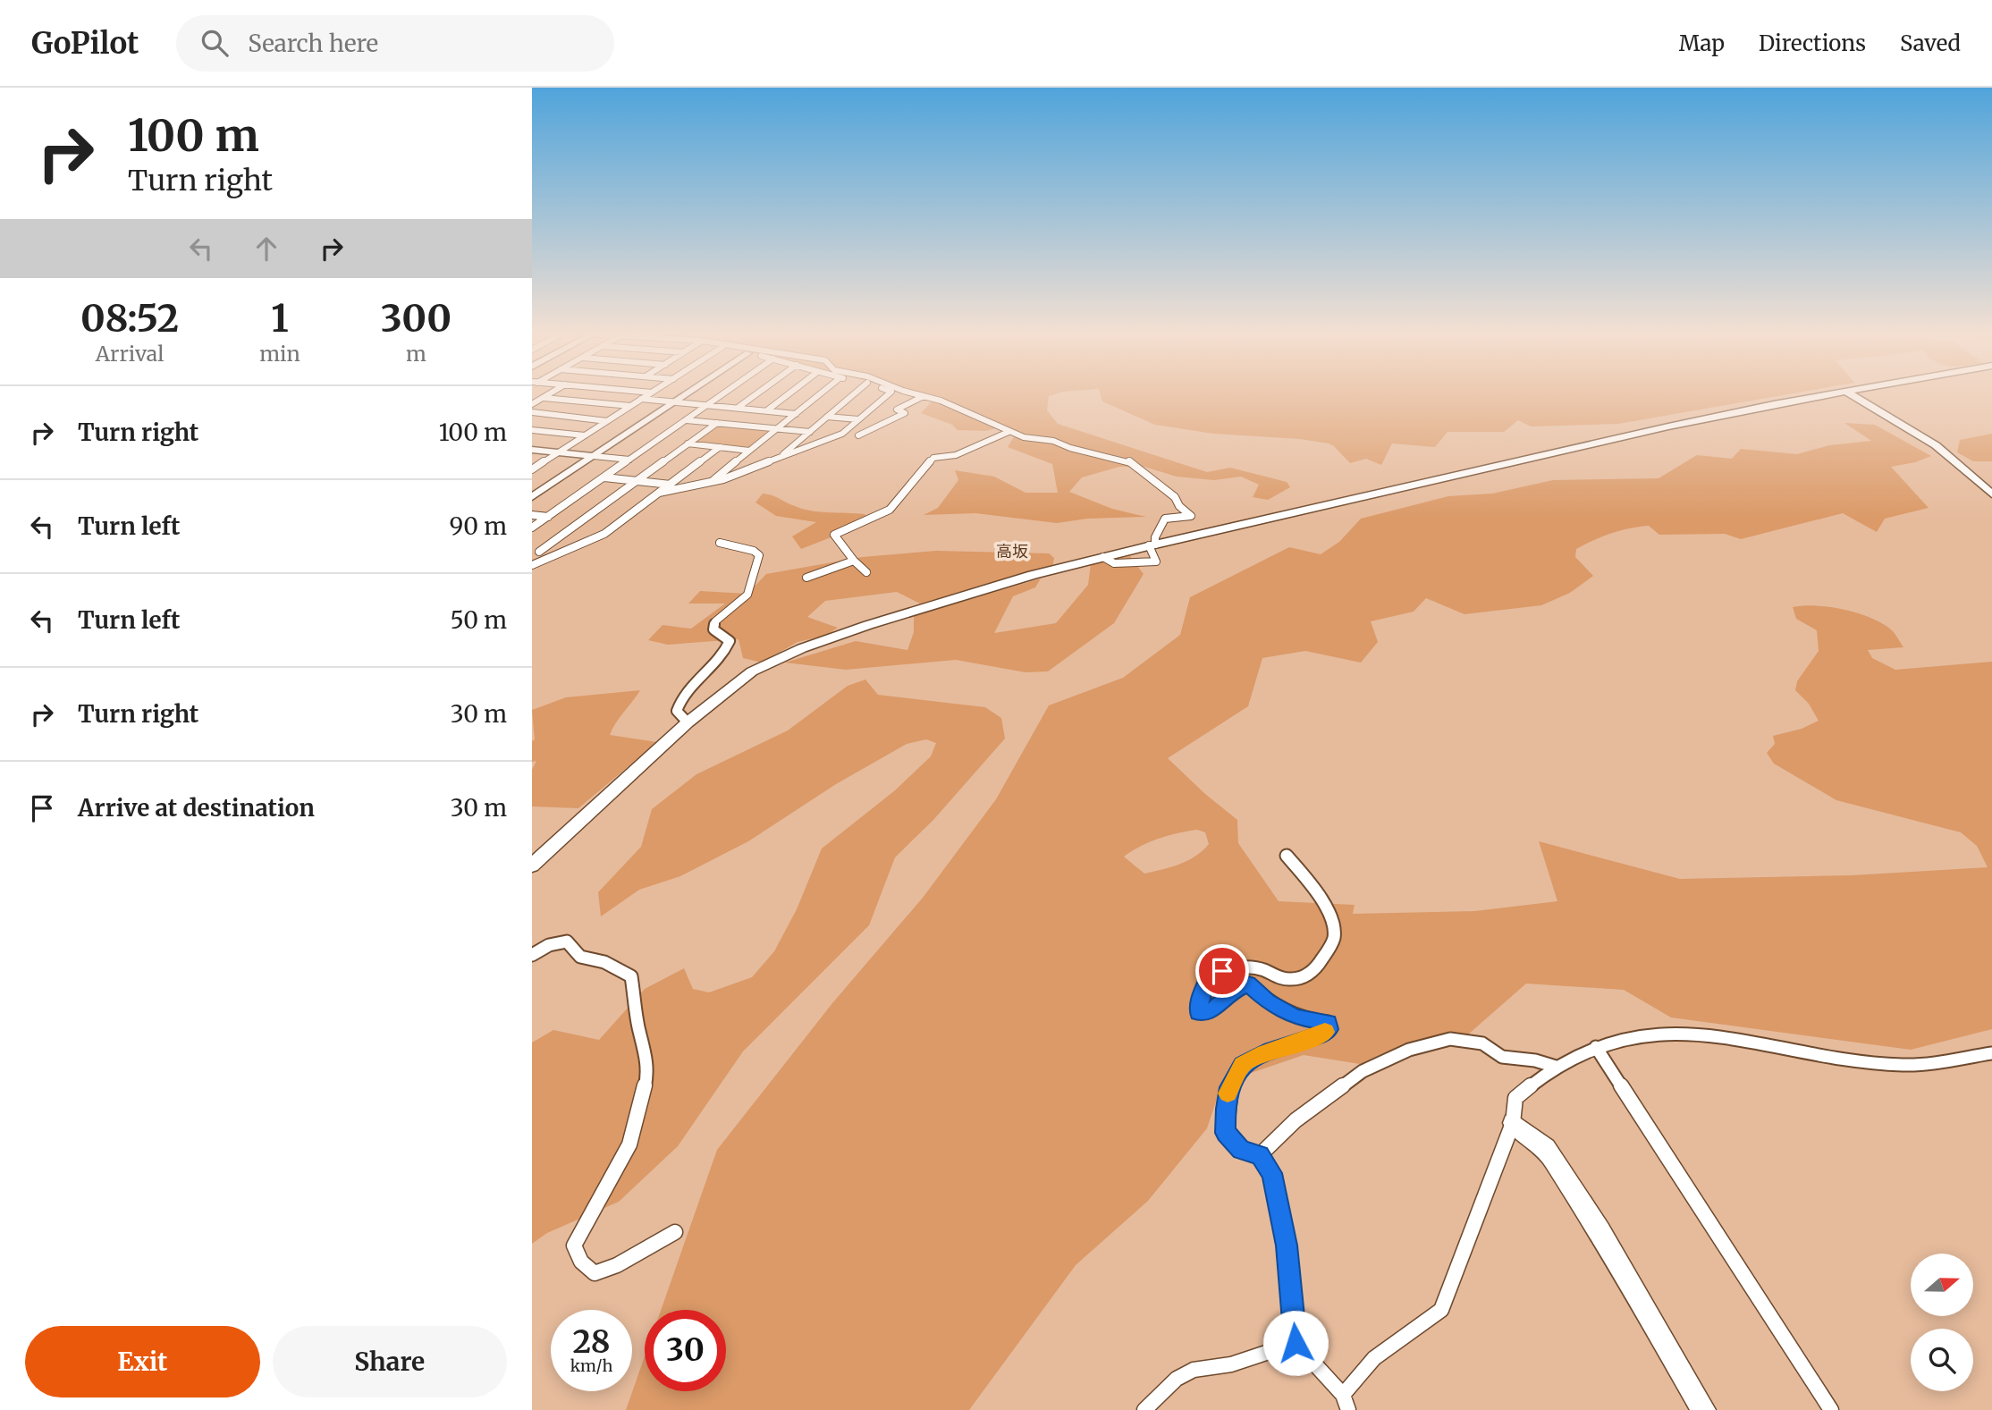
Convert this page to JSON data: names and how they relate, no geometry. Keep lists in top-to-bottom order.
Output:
{
  "districts": ["高坂"],
  "north": "right",
  "page": {
    "header": "GoPilot",
    "search": "Search here",
    "nav": ["Map", "Directions", "Saved"],
    "turn": ["100 m", "Turn right"],
    "eta": [
      "08:52",
      "Arrival",
      "1",
      "min",
      "300",
      "m"
    ],
    "list": [
      {
        "name": "Turn right",
        "value": "100 m"
      },
      {
        "name": "Turn left",
        "value": "90 m"
      },
      {
        "name": "Turn left",
        "value": "50 m"
      },
      {
        "name": "Turn right",
        "value": "30 m"
      },
      {
        "name": "Arrive at destination",
        "value": "30 m"
      }
    ],
    "speed": "28 km/h",
    "limit": "30",
    "buttons": ["Exit", "Share"]
  }
}
